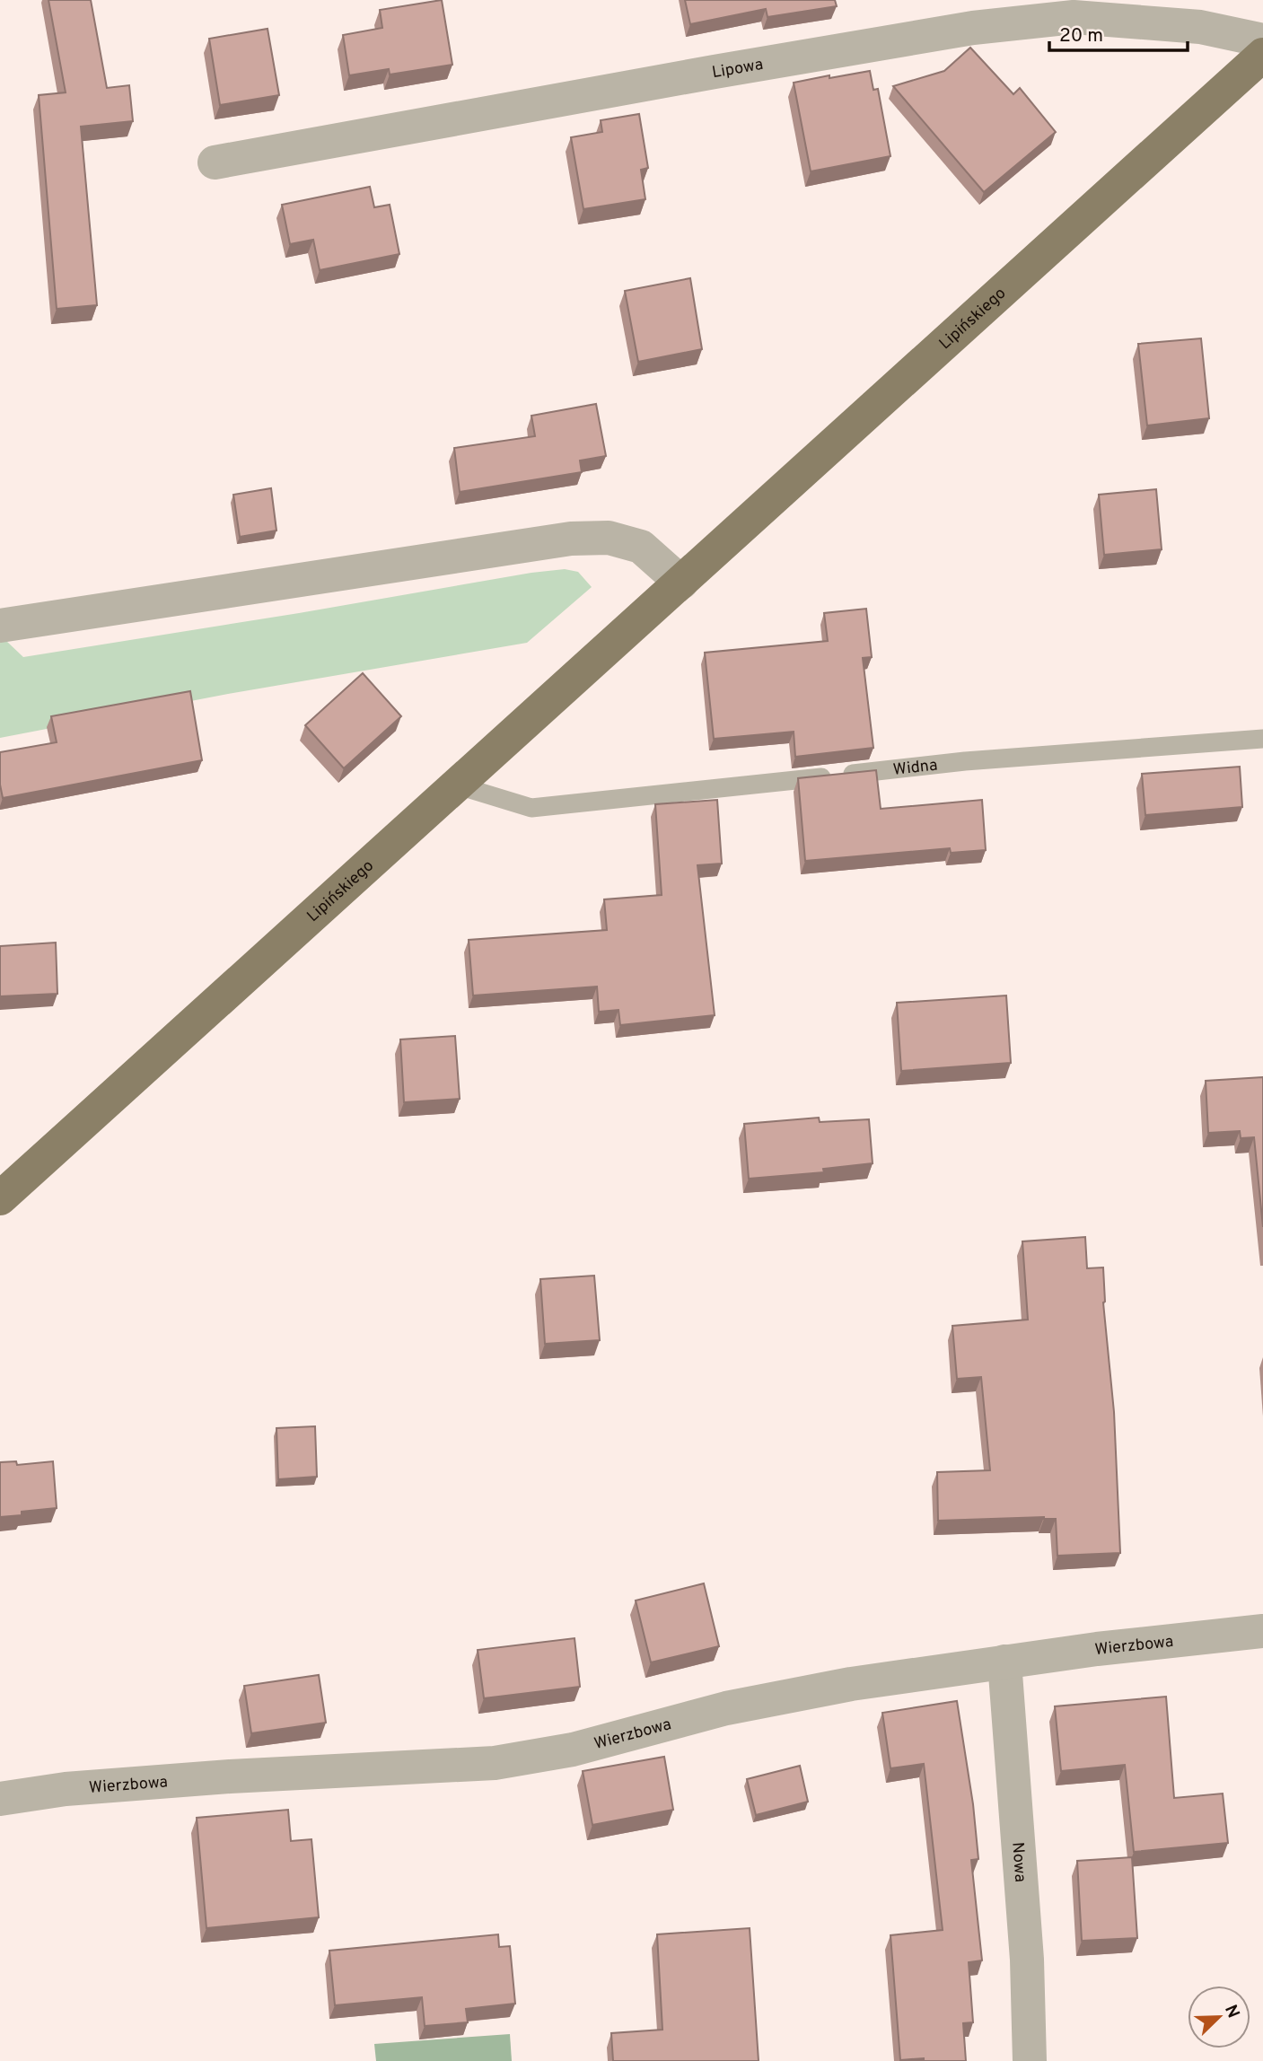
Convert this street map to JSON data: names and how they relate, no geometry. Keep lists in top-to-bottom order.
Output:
{
  "streets": {
    "main road": ["Lipińskiego"],
    "street": ["Lipowa", "Wierzbowa", "Nowa"],
    "lane": ["Widna"]
  },
  "crossings": [
    ["Lipińskiego", "Widna"],
    ["Wierzbowa", "Nowa"]
  ],
  "scale_bar": "20 m",
  "north": "top right"
}
